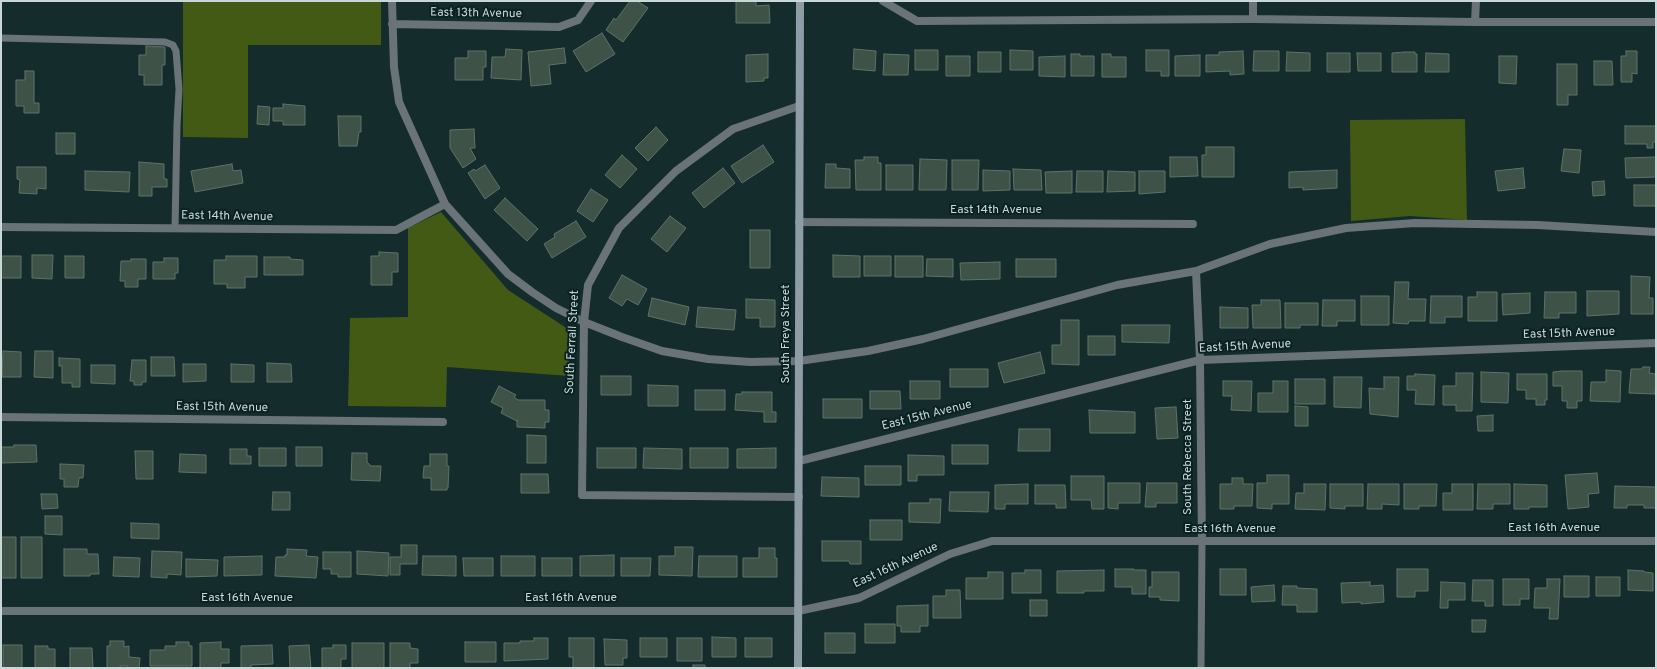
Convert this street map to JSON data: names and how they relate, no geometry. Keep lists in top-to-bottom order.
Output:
{
  "streets": {
    "main road": ["South Freya Street"],
    "street": [
      "East 13th Avenue",
      "East 14th Avenue",
      "East 15th Avenue",
      "South Ferrall Street",
      "South Rebecca Street",
      "East 16th Avenue"
    ]
  },
  "crossings": [
    ["East 14th Avenue", "South Freya Street"],
    ["South Freya Street", "East 15th Avenue"],
    ["South Freya Street", "South Ferrall Street"],
    ["South Freya Street", "East 16th Avenue"],
    ["East 15th Avenue", "South Rebecca Street"],
    ["South Rebecca Street", "East 16th Avenue"]
  ]
}
